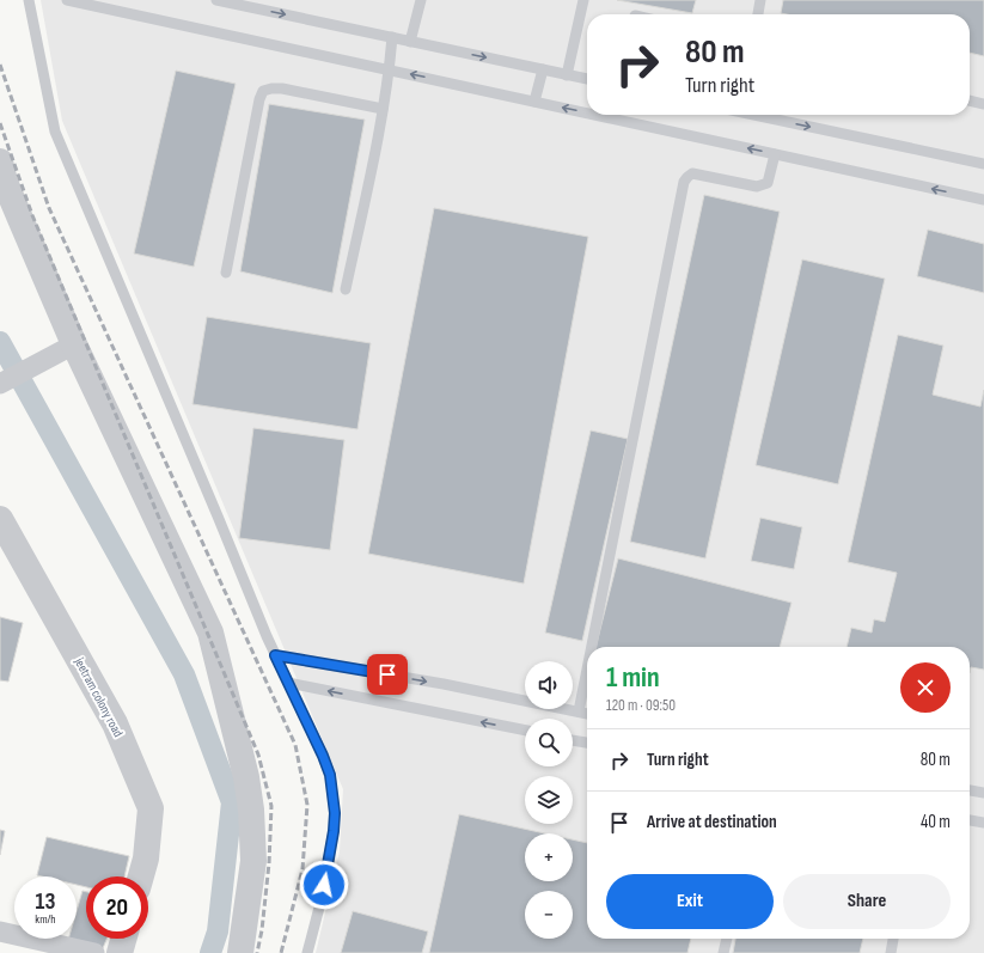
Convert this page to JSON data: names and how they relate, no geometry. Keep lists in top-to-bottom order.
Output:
{
  "streets": {
    "street": ["jeetram colony road"]
  },
  "page": {
    "turn": ["80 m", "Turn right"],
    "heading": ["1 min", "120 m · 09:50"],
    "map_buttons": ["+", "−"],
    "list": [
      {
        "name": "Turn right",
        "value": "80 m"
      },
      {
        "name": "Arrive at destination",
        "value": "40 m"
      }
    ],
    "buttons": ["Exit", "Share"],
    "speed": "13 km/h",
    "limit": "20"
  }
}
